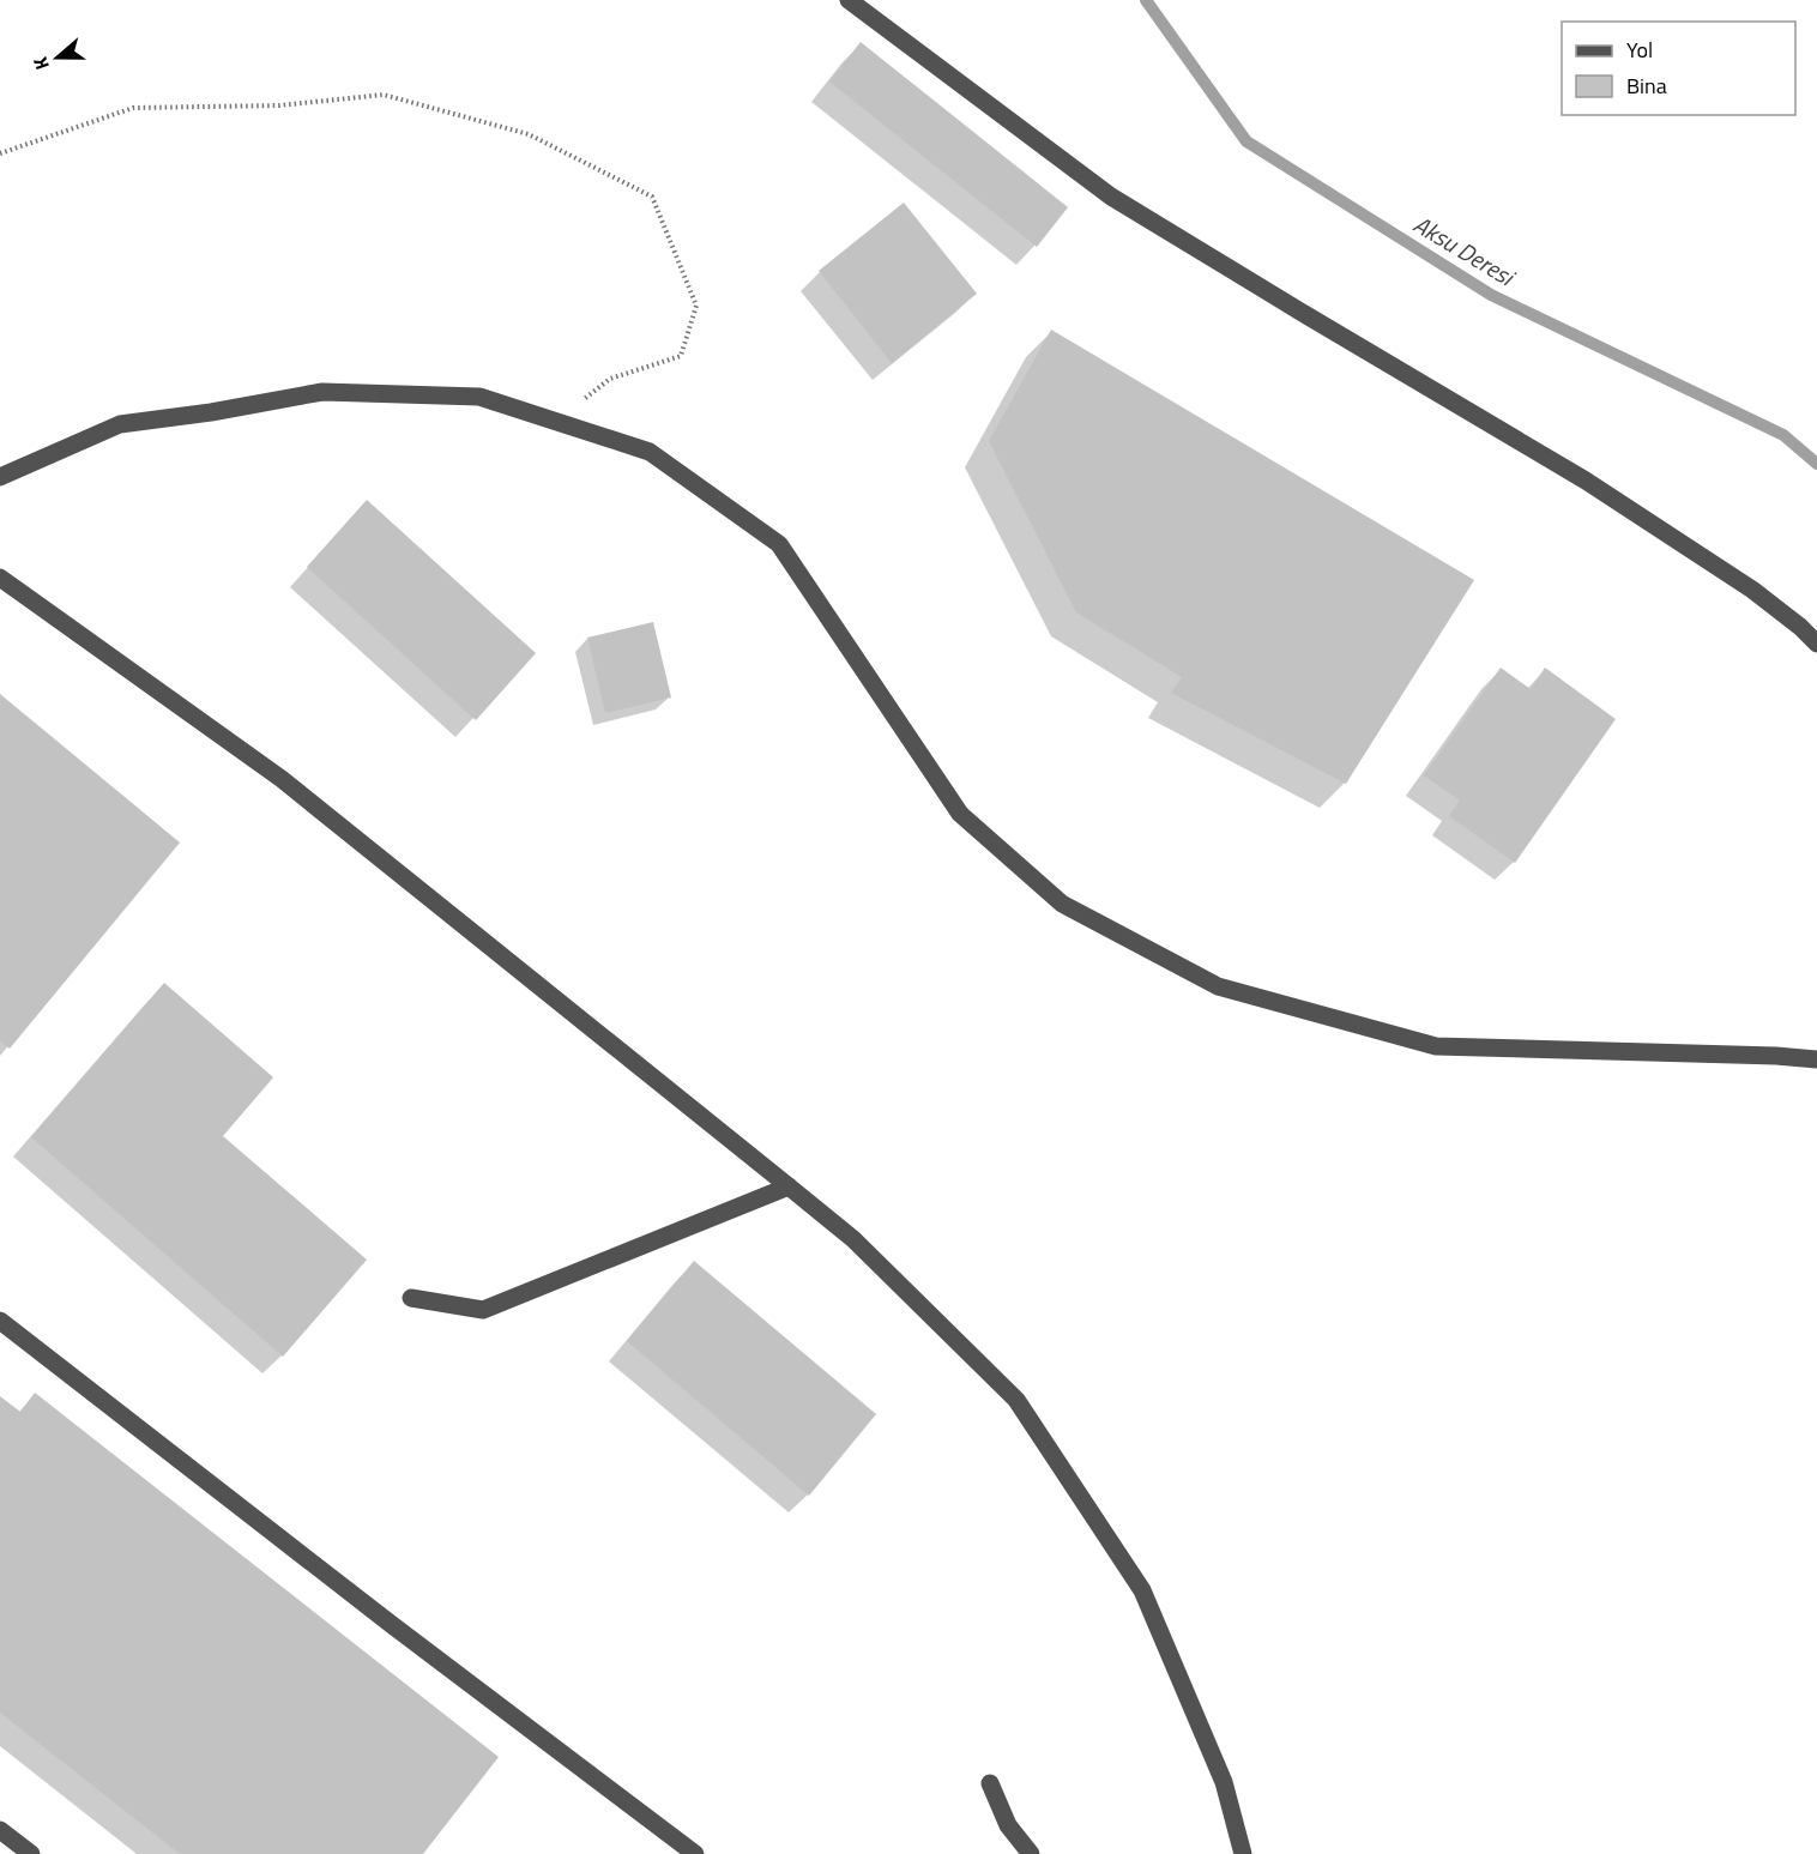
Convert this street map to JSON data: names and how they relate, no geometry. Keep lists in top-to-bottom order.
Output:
{
  "water": ["Aksu Deresi"],
  "legend": ["Yol", "Bina"],
  "north": "left"
}
